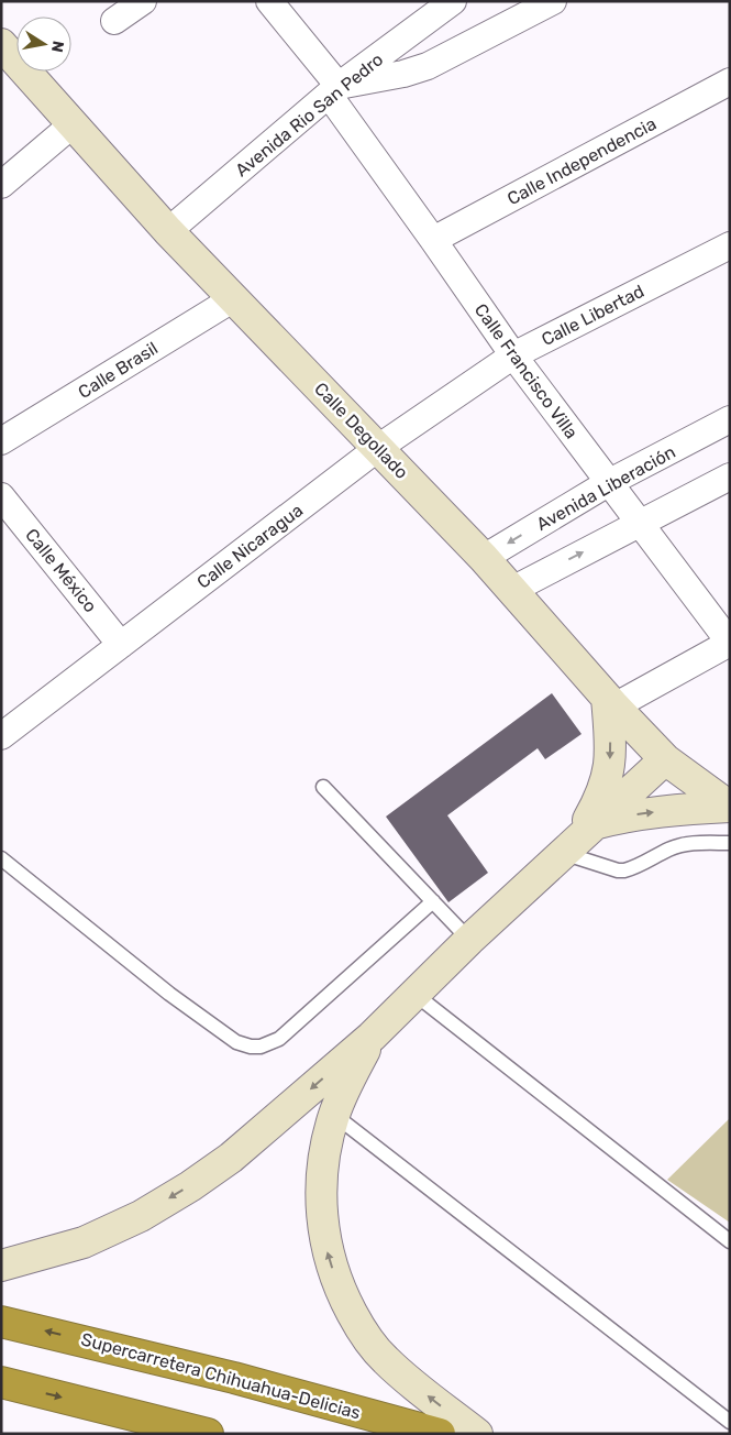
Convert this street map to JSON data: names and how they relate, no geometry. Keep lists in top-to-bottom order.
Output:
{
  "streets": {
    "highway": ["Supercarretera Chihuahua-Delicias"],
    "main road": ["Calle Degollado"],
    "street": [
      "Avenida Rio San Pedro",
      "Calle Independencia",
      "Calle Libertad",
      "Calle Brasil",
      "Calle Francisco Villa",
      "Avenida Liberación",
      "Calle Nicaragua",
      "Calle México"
    ]
  },
  "crossings": [
    ["Avenida Rio San Pedro", "Calle Francisco Villa"],
    ["Avenida Rio San Pedro", "Calle Degollado"],
    ["Calle Independencia", "Calle Francisco Villa"],
    ["Calle Libertad", "Calle Francisco Villa"],
    ["Calle Libertad", "Calle Degollado"],
    ["Calle Libertad", "Calle Nicaragua"],
    ["Calle Brasil", "Calle Degollado"],
    ["Calle Francisco Villa", "Avenida Liberación"],
    ["Calle Degollado", "Avenida Liberación"],
    ["Calle Degollado", "Calle Nicaragua"],
    ["Calle Nicaragua", "Calle México"]
  ],
  "north": "right"
}
